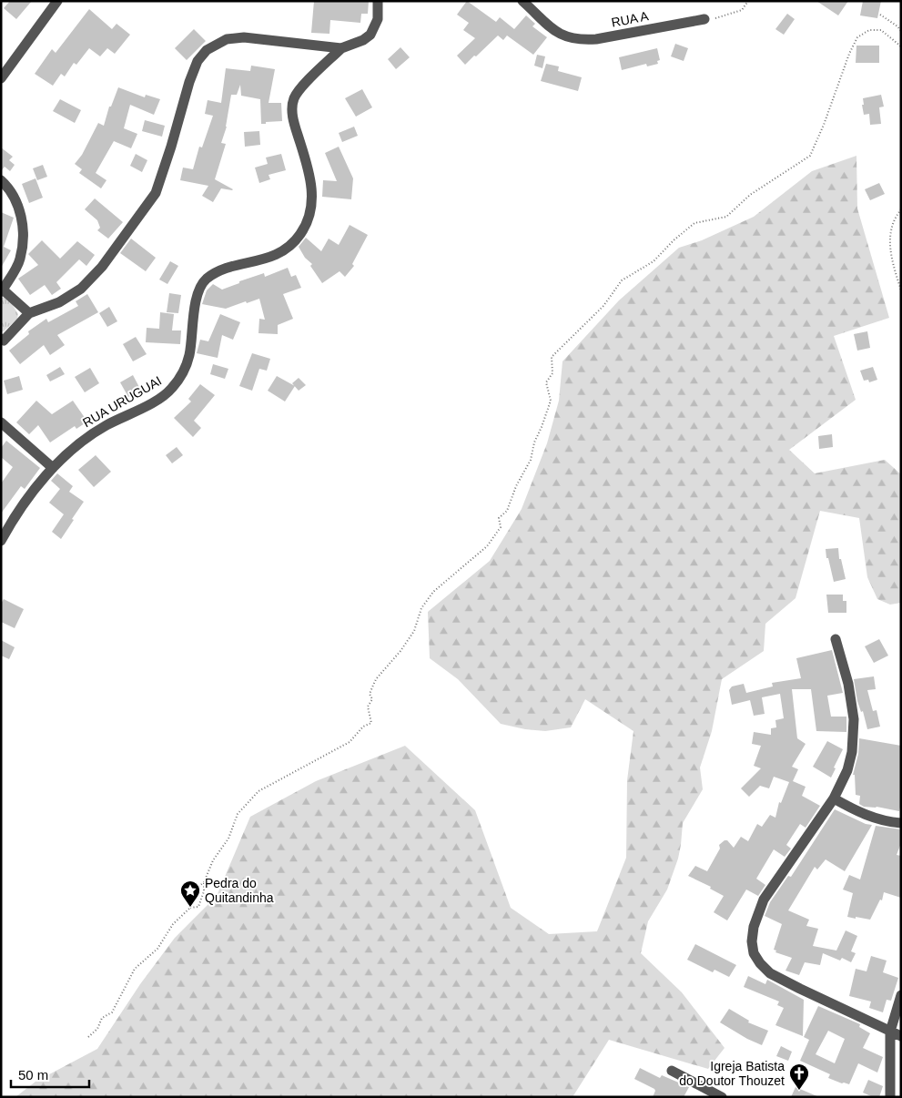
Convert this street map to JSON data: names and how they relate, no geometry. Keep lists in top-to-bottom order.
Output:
{
  "streets": {
    "street": ["RUA A", "RUA URUGUAI"]
  },
  "places": {
    "place": ["Pedra do Quitandinha"],
    "church": ["Igreja Batista do Doutor Thouzet"]
  },
  "scale_bar": "50 m"
}
